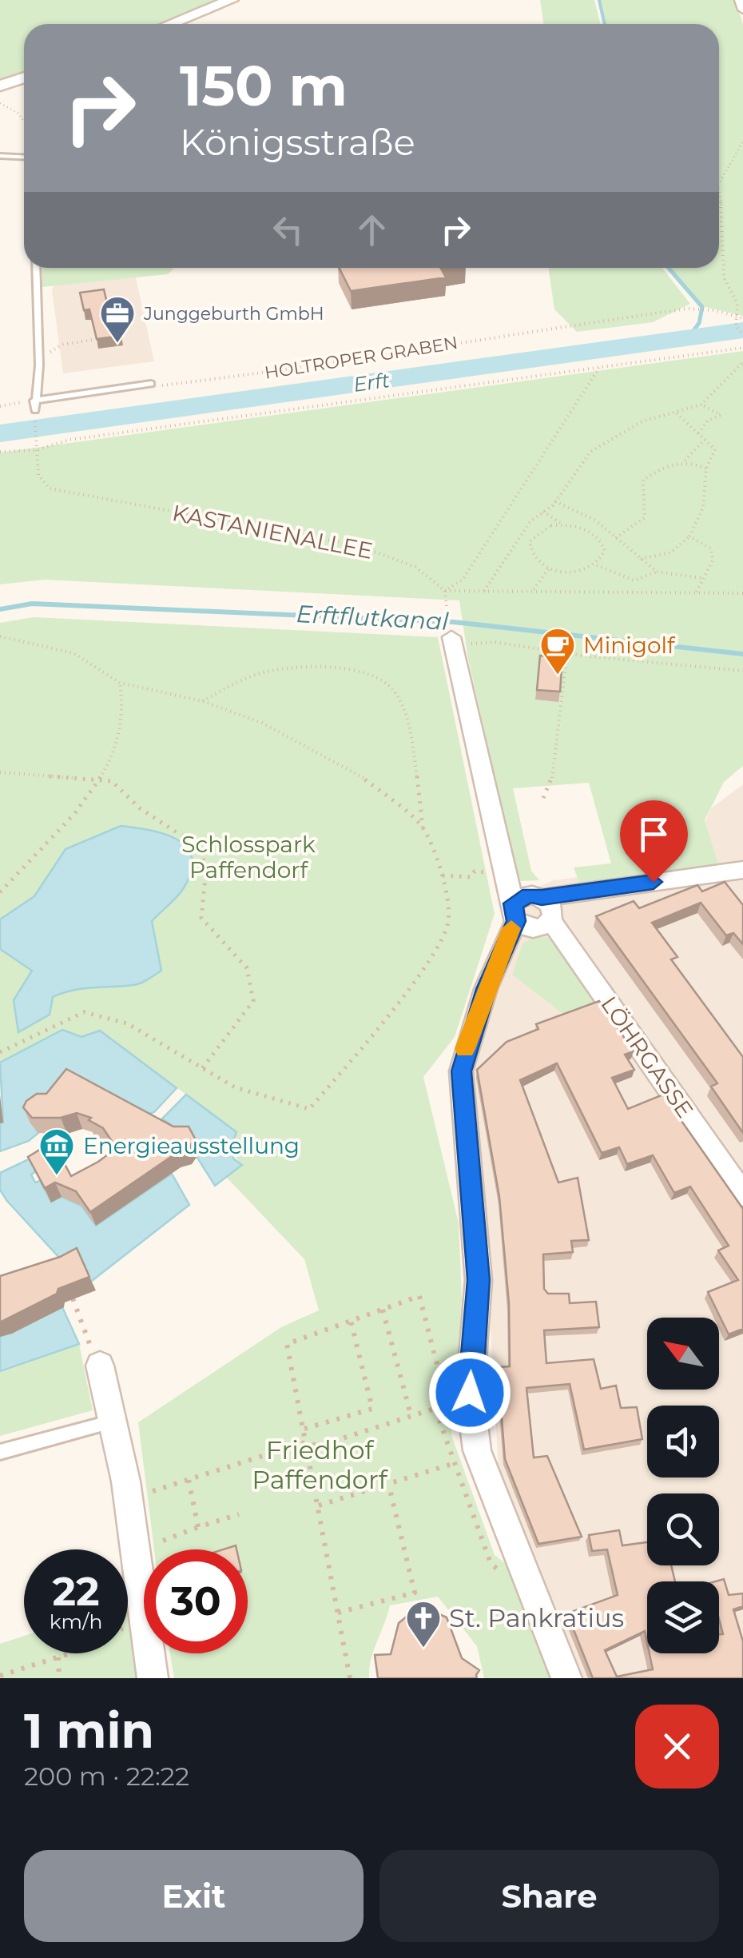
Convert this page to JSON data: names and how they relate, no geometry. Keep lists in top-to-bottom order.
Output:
{
  "streets": {
    "street": ["LÖHRGASSE"],
    "path": ["HOLTROPER GRABEN", "KASTANIENALLEE"]
  },
  "water": ["Erft", "Erftflutkanal"],
  "parks": ["Schlosspark Paffendorf", "Friedhof Paffendorf"],
  "places": {
    "office": ["Junggeburth GmbH"],
    "cafe": ["Minigolf"],
    "museum": ["Energieausstellung"],
    "church": ["St. Pankratius"]
  },
  "north": "top left",
  "page": {
    "turn": ["150 m", "Königsstraße"],
    "speed": "22 km/h",
    "limit": "30",
    "heading": ["1 min", "200 m · 22:22"],
    "buttons": ["Exit", "Share"]
  }
}
